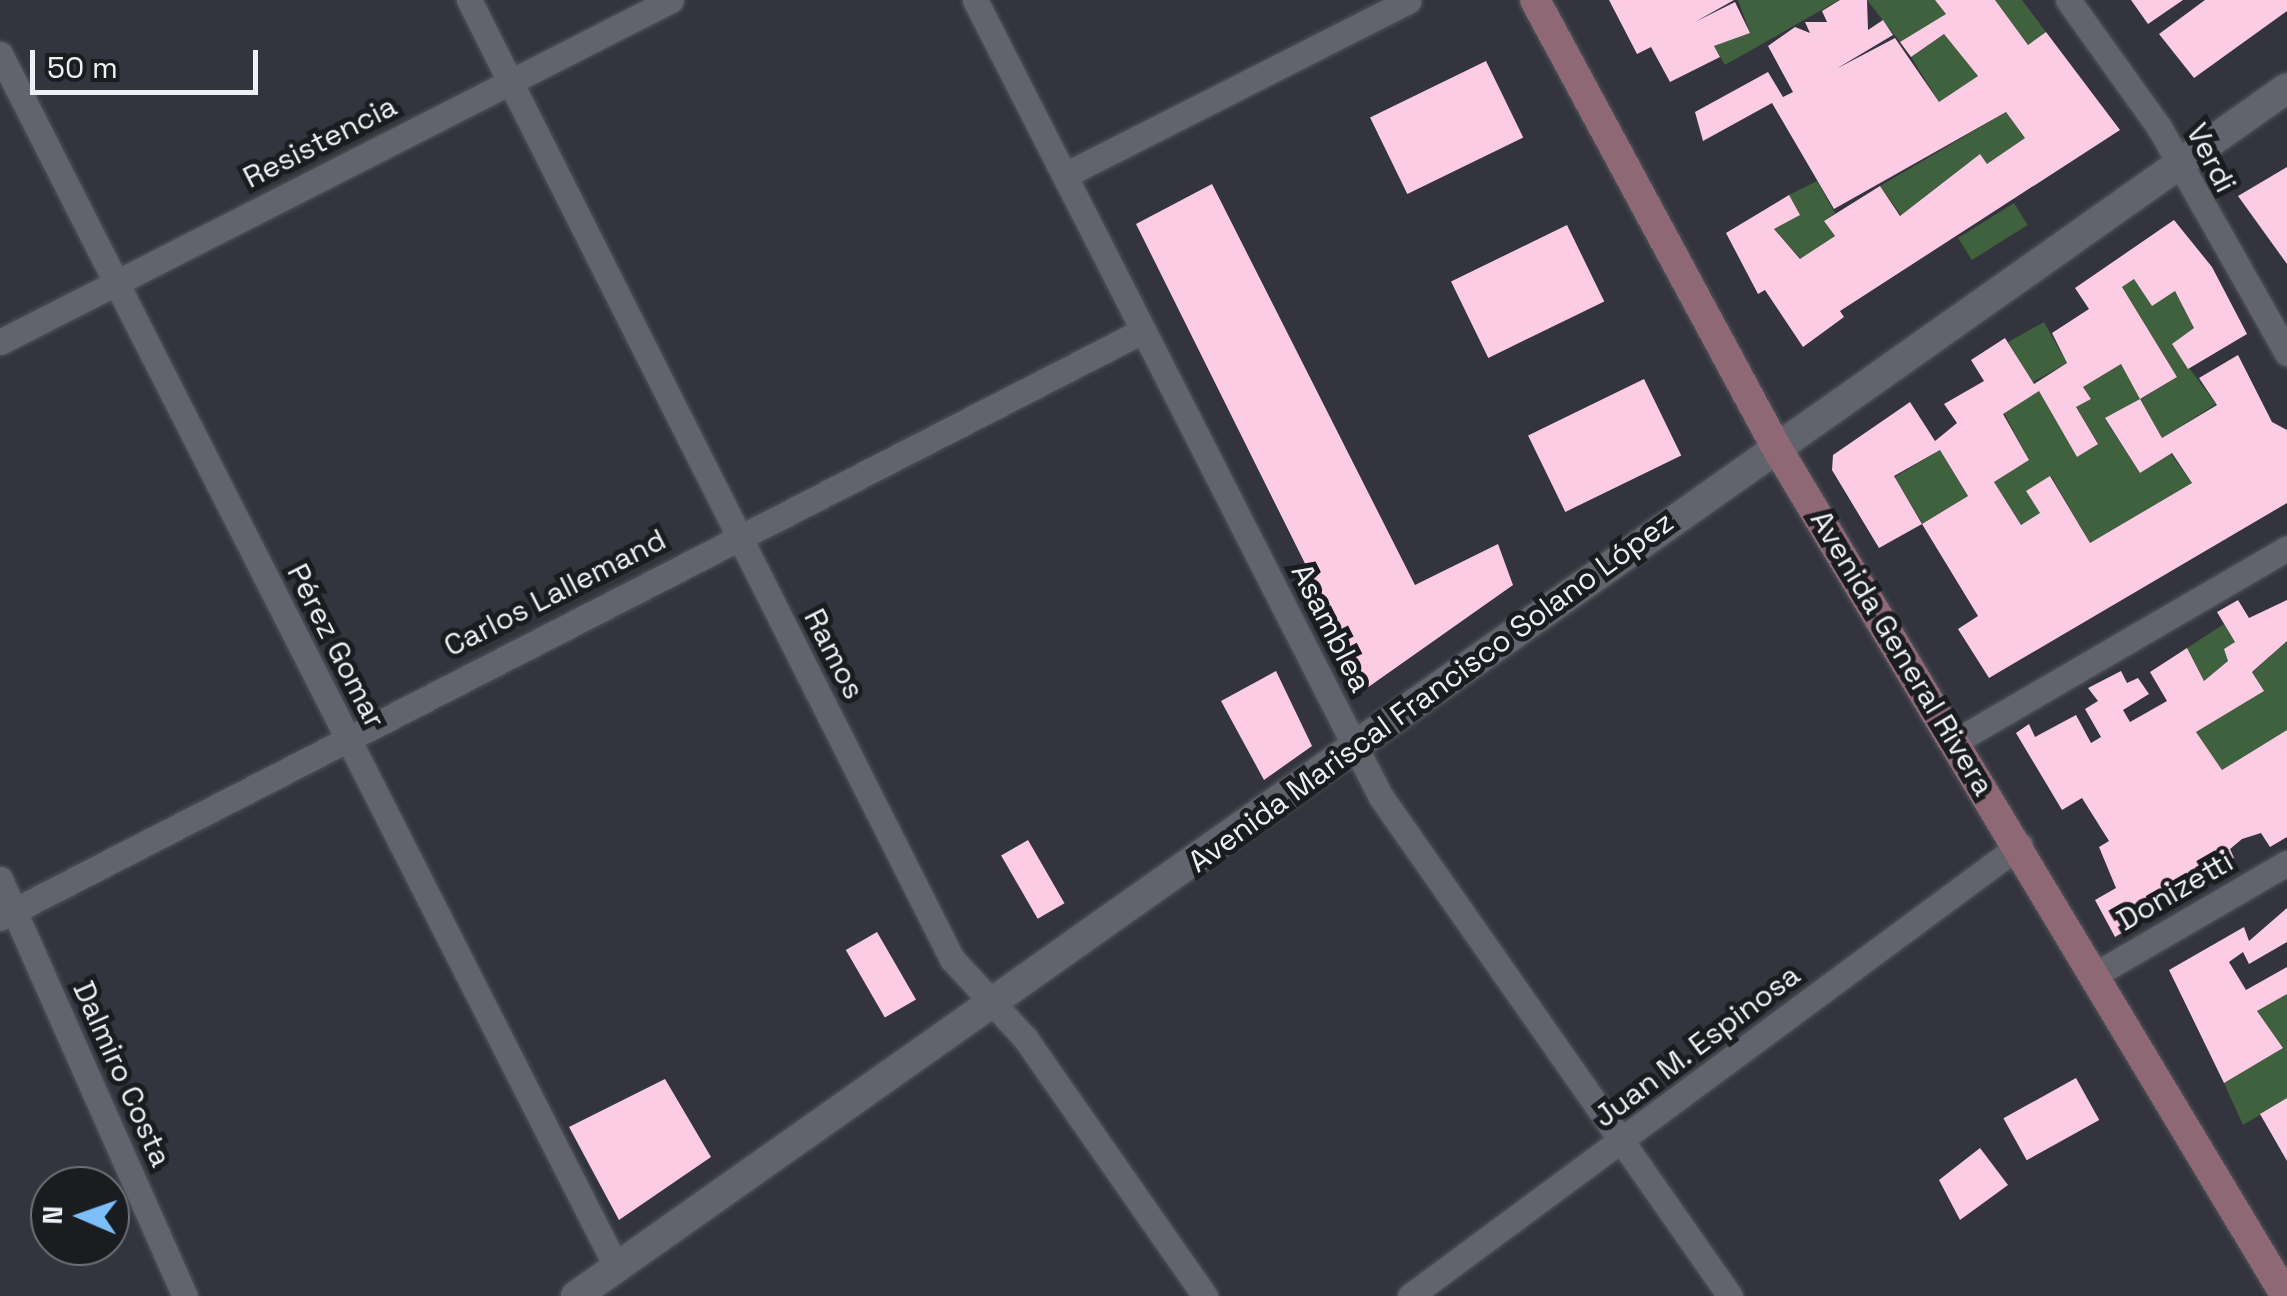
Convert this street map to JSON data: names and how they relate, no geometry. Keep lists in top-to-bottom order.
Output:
{
  "streets": {
    "main road": ["Avenida General Rivera"],
    "street": [
      "Resistencia",
      "Verdi",
      "Carlos Lallemand",
      "Asamblea",
      "Pérez Gomar",
      "Ramos",
      "Avenida Mariscal Francisco Solano López",
      "Donizetti",
      "Juan M. Espinosa",
      "Dalmiro Costa"
    ]
  },
  "crossings": [
    ["Resistencia", "Pérez Gomar"],
    ["Resistencia", "Ramos"],
    ["Verdi", "Avenida Mariscal Francisco Solano López"],
    ["Carlos Lallemand", "Asamblea"],
    ["Carlos Lallemand", "Pérez Gomar"],
    ["Carlos Lallemand", "Ramos"],
    ["Carlos Lallemand", "Dalmiro Costa"],
    ["Asamblea", "Avenida Mariscal Francisco Solano López"],
    ["Asamblea", "Juan M. Espinosa"],
    ["Pérez Gomar", "Avenida Mariscal Francisco Solano López"],
    ["Avenida General Rivera", "Avenida Mariscal Francisco Solano López"],
    ["Avenida General Rivera", "Donizetti"],
    ["Avenida General Rivera", "Juan M. Espinosa"],
    ["Ramos", "Avenida Mariscal Francisco Solano López"]
  ],
  "scale_bar": "50 m",
  "north": "left"
}
